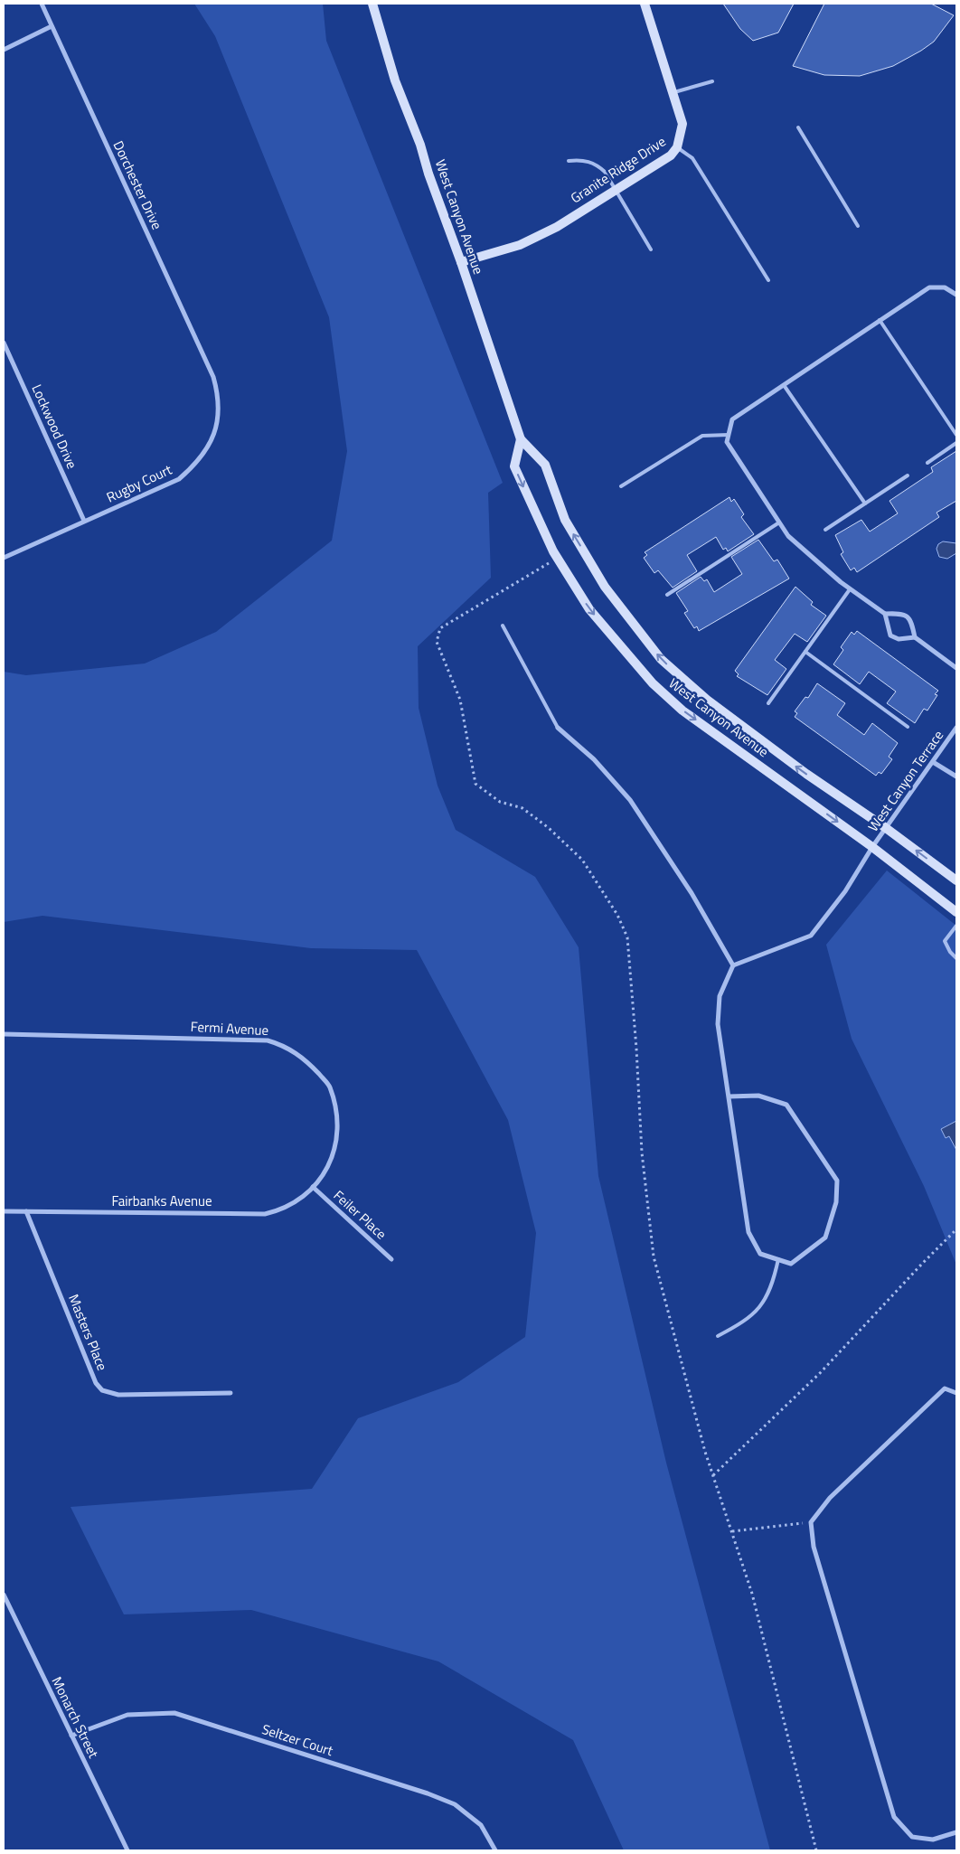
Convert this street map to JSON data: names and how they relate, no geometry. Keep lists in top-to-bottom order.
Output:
{
  "streets": {
    "street": [
      "Granite Ridge Drive",
      "Dorchester Drive",
      "West Canyon Avenue",
      "Lockwood Drive",
      "Rugby Court",
      "West Canyon Terrace",
      "Fermi Avenue",
      "Fairbanks Avenue",
      "Feiler Place",
      "Masters Place",
      "Monarch Street",
      "Seltzer Court"
    ]
  },
  "crossings": [
    ["Granite Ridge Drive", "West Canyon Avenue"],
    ["Dorchester Drive", "Rugby Court"],
    ["West Canyon Avenue", "West Canyon Terrace"],
    ["Lockwood Drive", "Rugby Court"],
    ["Fermi Avenue", "Fairbanks Avenue"],
    ["Fermi Avenue", "Feiler Place"],
    ["Fairbanks Avenue", "Feiler Place"],
    ["Fairbanks Avenue", "Masters Place"],
    ["Monarch Street", "Seltzer Court"]
  ]
}
